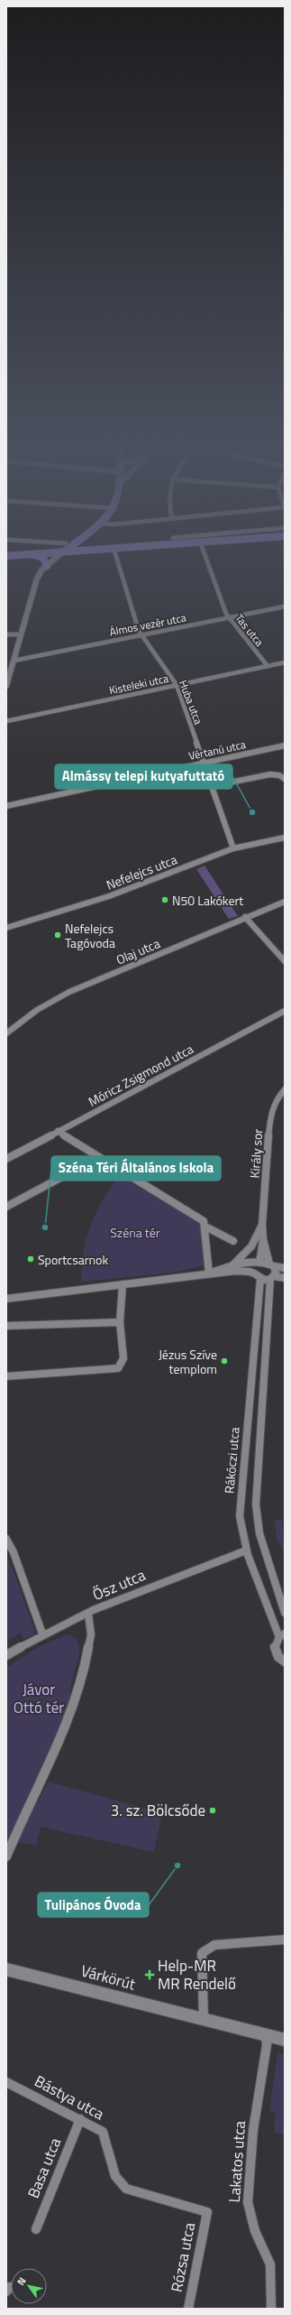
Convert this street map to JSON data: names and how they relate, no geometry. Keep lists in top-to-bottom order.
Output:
{
  "streets": {
    "street": [
      "Álmos vezér utca",
      "Tas utca",
      "Kisteleki utca",
      "Huba utca",
      "Vértanú utca",
      "Nefelejcs utca",
      "Olaj utca",
      "Móricz Zsigmond utca",
      "Király sor",
      "Rákóczi utca",
      "Ősz utca",
      "Várkörút",
      "Bástya utca",
      "Lakatos utca",
      "Basa utca",
      "Rózsa utca"
    ]
  },
  "crossings": [
    ["Álmos vezér utca", "Tas utca"],
    ["Álmos vezér utca", "Huba utca"],
    ["Tas utca", "Kisteleki utca"],
    ["Kisteleki utca", "Huba utca"],
    ["Huba utca", "Vértanú utca"],
    ["Huba utca", "Nefelejcs utca"],
    ["Király sor", "Rákóczi utca"],
    ["Rákóczi utca", "Ősz utca"],
    ["Várkörút", "Lakatos utca"],
    ["Bástya utca", "Basa utca"],
    ["Bástya utca", "Rózsa utca"]
  ],
  "parks": ["Széna tér", "Jávor Ottó tér"],
  "places": {
    "other": [
      "Almássy telepi kutyafuttató",
      "N50 Lakókert",
      "Nefelejcs Tagóvoda",
      "Széna Téri Általános Iskola",
      "Sportcsarnok",
      "Jézus Szíve templom",
      "3. sz. Bölcsőde",
      "Tulipános Óvoda"
    ],
    "health": ["Help-MR MR Rendelő"]
  },
  "north": "top left"
}
